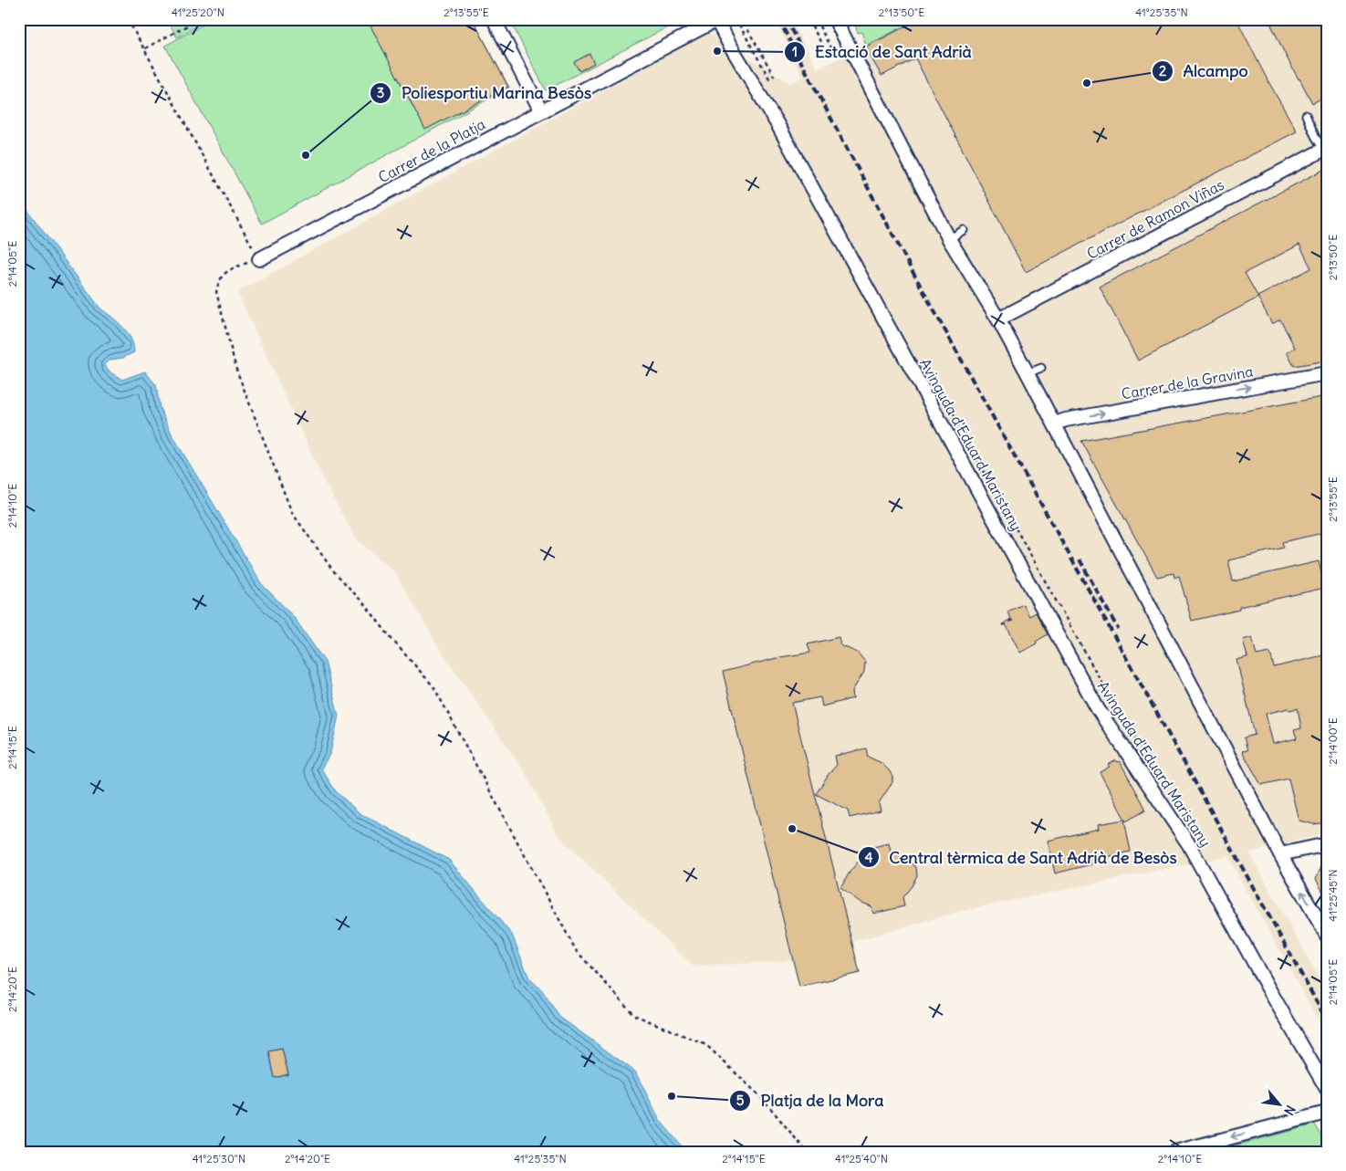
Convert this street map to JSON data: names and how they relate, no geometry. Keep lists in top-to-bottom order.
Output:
{
  "streets": {
    "street": [
      "Carrer de la Platja",
      "Carrer de Ramon Viñas",
      "Carrer de la Gravina",
      "Avinguda d'Eduard Maristany"
    ]
  },
  "crossings": [
    ["Carrer de la Platja", "Avinguda d'Eduard Maristany"]
  ],
  "one_way": ["Carrer de la Gravina"],
  "places": [
    "Estació de Sant Adrià",
    "Alcampo",
    "Poliesportiu Marina Besòs",
    "Central tèrmica de Sant Adrià de Besòs",
    "Platja de la Mora"
  ],
  "north": "bottom right",
  "coordinates": [
    "41°25'20\"N",
    "2°13'55\"E",
    "2°13'50\"E",
    "41°25'35\"N",
    "2°14'05\"E",
    "2°14'10\"E",
    "2°14'00\"E",
    "2°14'15\"E",
    "41°25'45\"N",
    "2°14'20\"E",
    "41°25'30\"N",
    "41°25'40\"N"
  ]
}
